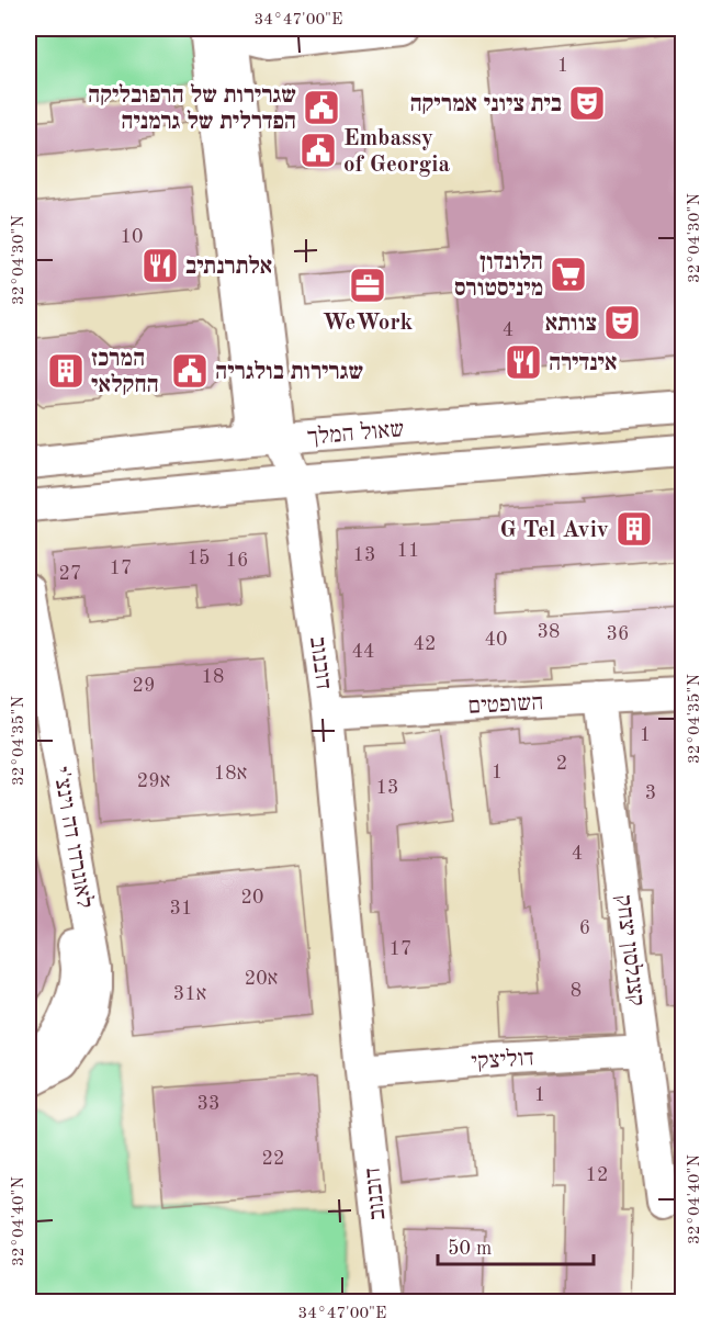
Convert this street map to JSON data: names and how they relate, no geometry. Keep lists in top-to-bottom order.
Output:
{
  "streets": {
    "street": [
      "שאול המלך",
      "דובנוב",
      "השופטים",
      "לאונרדו דה וינצ'י",
      "קצנלסון יצחק",
      "דוליצקי"
    ]
  },
  "crossings": [
    ["שאול המלך", "דובנוב"],
    ["דובנוב", "השופטים"],
    ["דובנוב", "דוליצקי"],
    ["השופטים", "קצנלסון יצחק"],
    ["קצנלסון יצחק", "דוליצקי"]
  ],
  "places": {
    "theatre": ["בית ציוני אמריקה", "צוותא"],
    "public building": ["שגרירות של הרפובליקה הפדרלית של גרמניה", "Embassy of Georgia", "שגרירות בולגריה"],
    "restaurant": ["אלתרנתיב", "אינדירה"],
    "supermarket": ["הלונדון מיניסטורס"],
    "office": ["WeWork"],
    "building": ["המרכז החקלאי", "G Tel Aviv"]
  },
  "house_numbers": [
    "1",
    "10",
    "4",
    "11",
    "13",
    "15",
    "16",
    "17",
    "27",
    "38",
    "36",
    "40",
    "42",
    "44",
    "18",
    "29",
    "1",
    "2",
    "1",
    "18א",
    "29א",
    "13",
    "3",
    "4",
    "20",
    "31",
    "6",
    "17",
    "20א",
    "8",
    "31א",
    "1",
    "33",
    "22",
    "12"
  ],
  "scale_bar": "50 m",
  "coordinates": [
    "34°47'00\"E",
    "32°04'30\"N",
    "32°04'35\"N",
    "32°04'40\"N"
  ]
}
